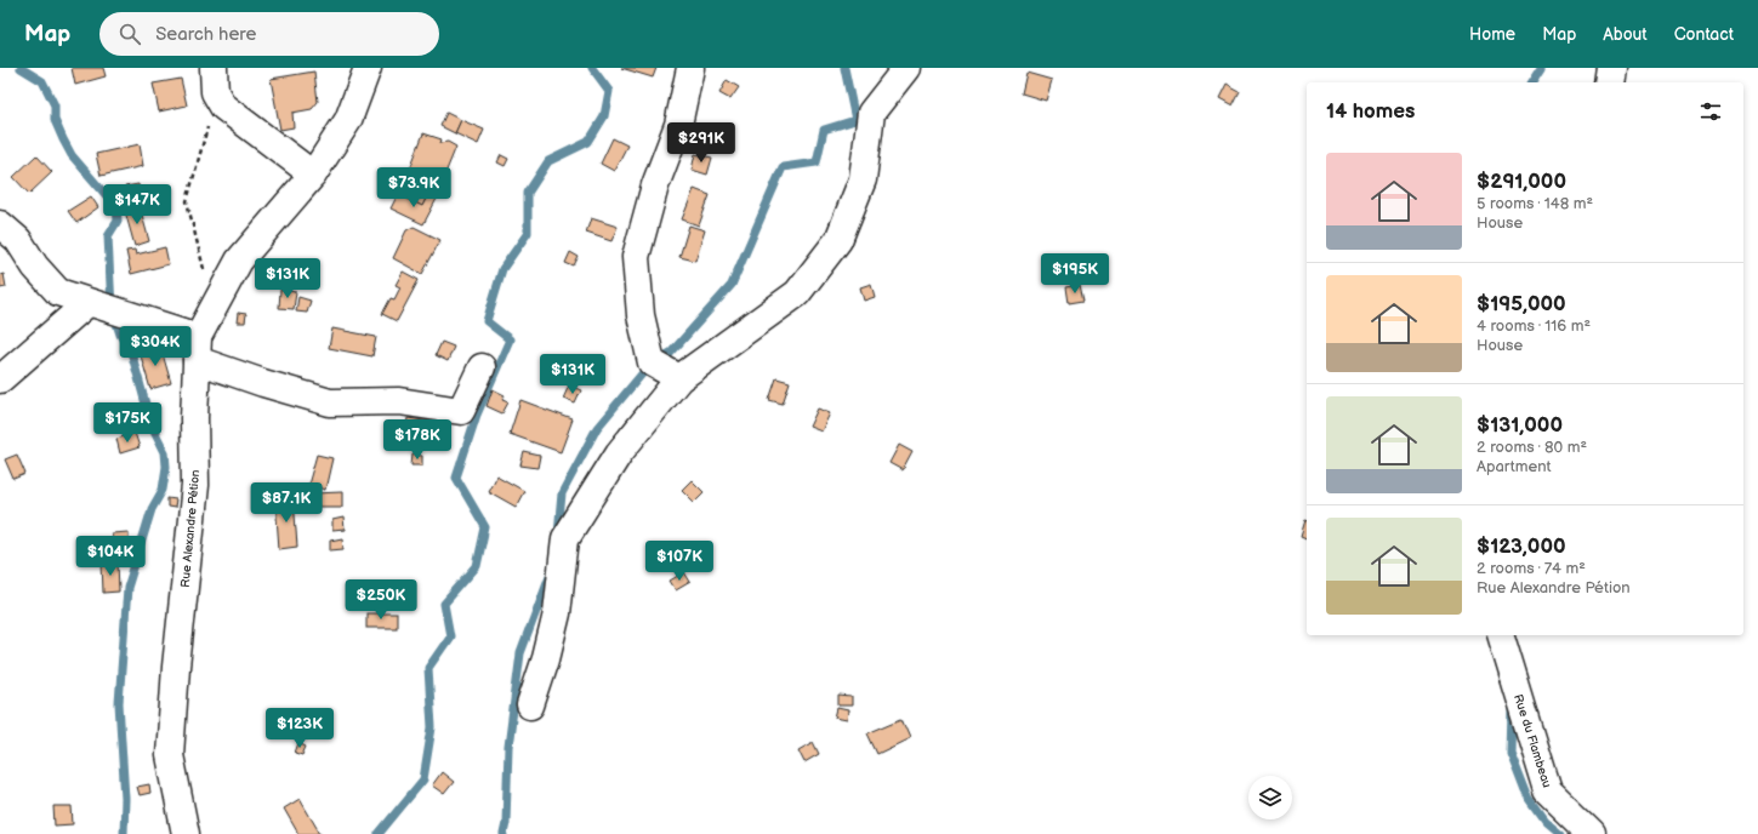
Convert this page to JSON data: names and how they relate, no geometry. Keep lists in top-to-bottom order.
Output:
{
  "streets": {
    "street": ["Rue Alexandre Pétion", "Rue du Flambeau"]
  },
  "page": {
    "header": "Map",
    "search": "Search here",
    "nav": [
      "Home",
      "Map",
      "About",
      "Contact"
    ],
    "heading": "14 homes",
    "price": [
      "$291K",
      "$73.9K",
      "$147K",
      "$195K",
      "$131K",
      "$304K",
      "$131K",
      "$175K",
      "$178K",
      "$87.1K",
      "$104K",
      "$107K",
      "$250K",
      "$123K"
    ],
    "list": [
      {
        "name": "$291,000",
        "note": "5 rooms · 148 m² · House"
      },
      {
        "name": "$195,000",
        "note": "4 rooms · 116 m² · House"
      },
      {
        "name": "$131,000",
        "note": "2 rooms · 80 m² · Apartment"
      },
      {
        "name": "$123,000",
        "note": "2 rooms · 74 m² · Rue Alexandre Pétion"
      }
    ]
  }
}
